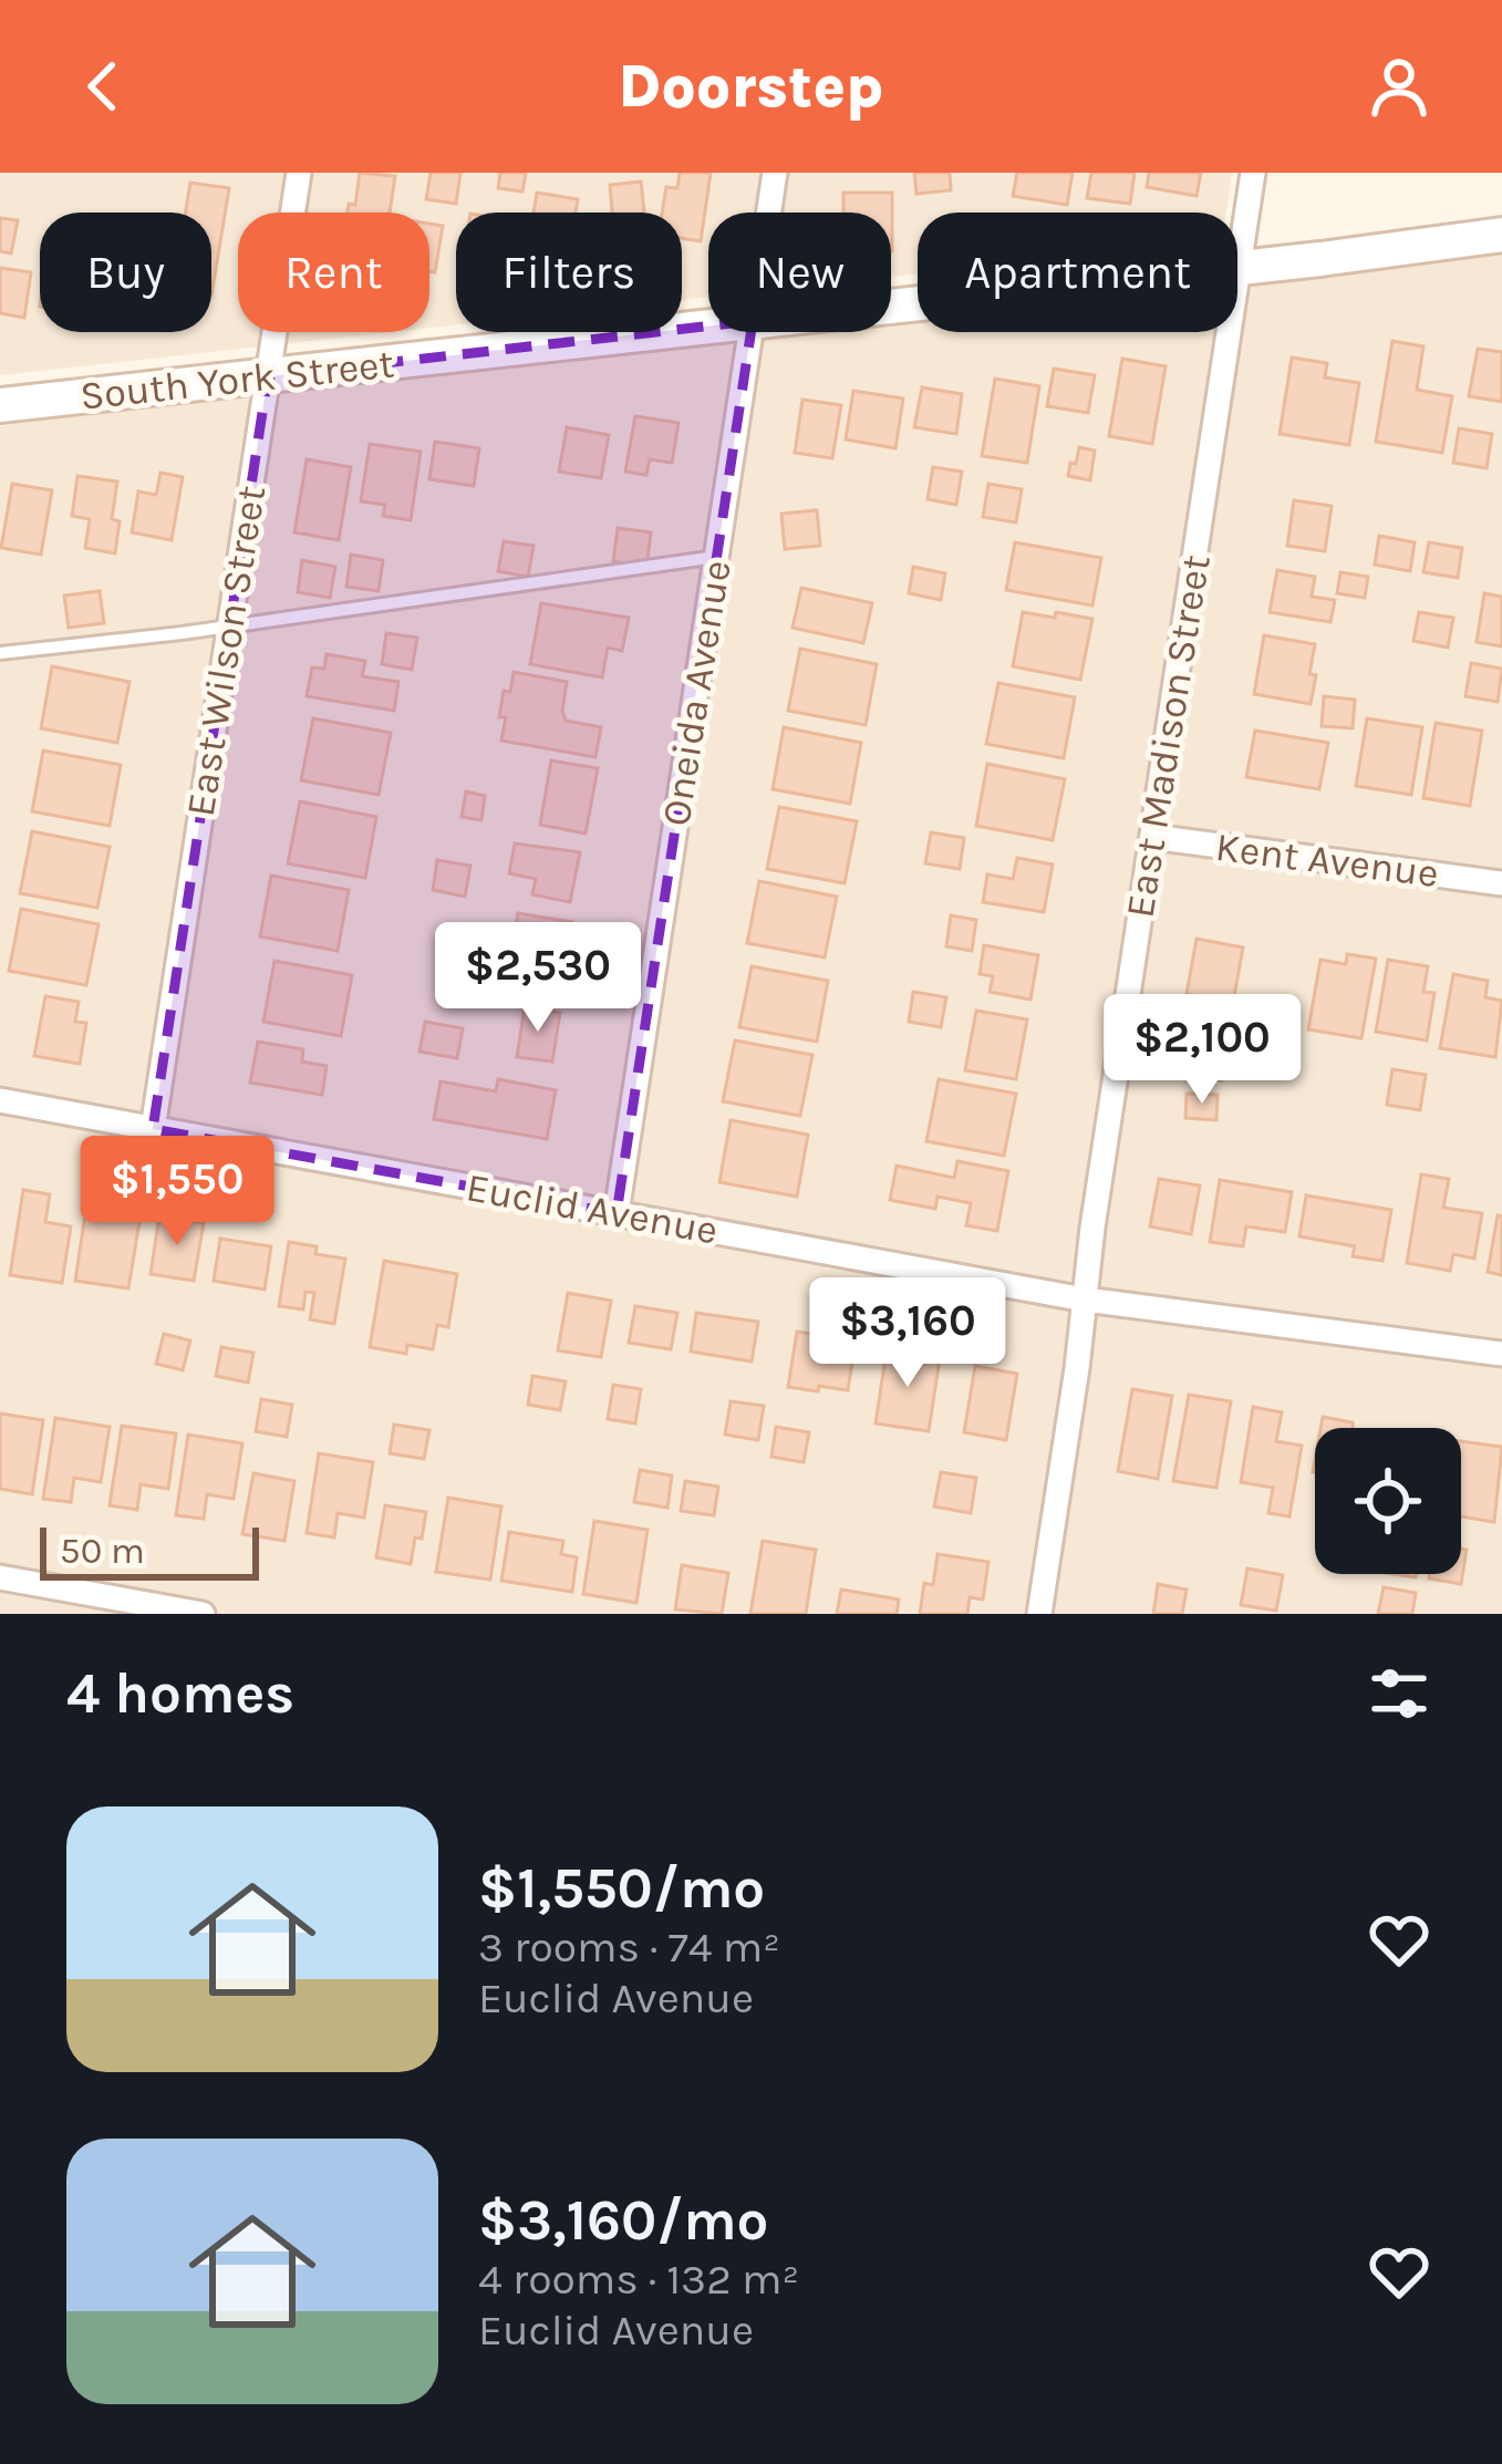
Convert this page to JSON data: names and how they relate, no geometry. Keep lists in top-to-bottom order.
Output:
{
  "streets": {
    "main road": ["South York Street"],
    "street": [
      "East Wilson Street",
      "Oneida Avenue",
      "East Madison Street",
      "Kent Avenue",
      "Euclid Avenue"
    ]
  },
  "crossings": [
    ["South York Street", "East Wilson Street"],
    ["South York Street", "East Madison Street"],
    ["East Wilson Street", "Euclid Avenue"],
    ["Oneida Avenue", "Euclid Avenue"],
    ["East Madison Street", "Kent Avenue"],
    ["East Madison Street", "Euclid Avenue"]
  ],
  "scale_bar": "50 m",
  "page": {
    "header": "Doorstep",
    "chip": [
      "Buy",
      "Rent",
      "Filters",
      "New",
      "Apartment"
    ],
    "price": [
      "$2,530",
      "$2,100",
      "$1,550",
      "$3,160"
    ],
    "scale": "50 m",
    "heading": "4 homes",
    "list": [
      {
        "name": "$1,550/mo",
        "note": "3 rooms · 74 m² · Euclid Avenue"
      },
      {
        "name": "$3,160/mo",
        "note": "4 rooms · 132 m² · Euclid Avenue"
      }
    ]
  }
}
